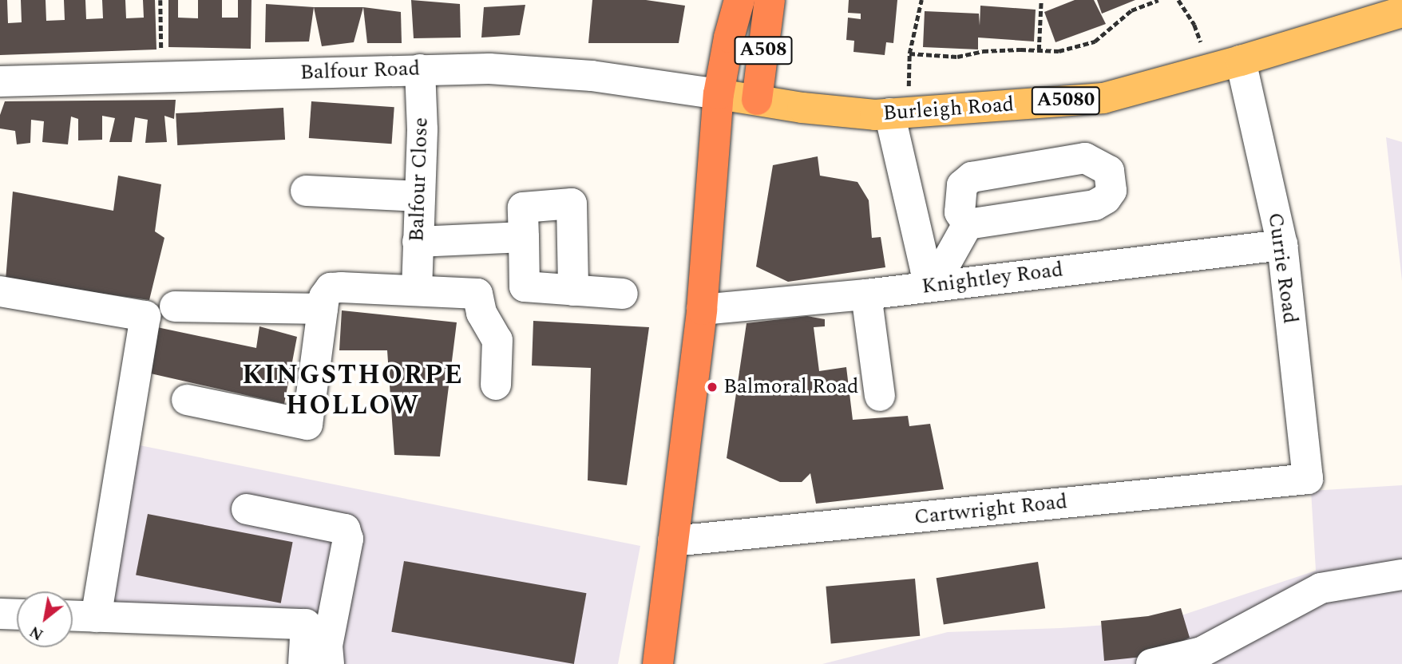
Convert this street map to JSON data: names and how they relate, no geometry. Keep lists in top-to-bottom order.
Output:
{
  "streets": {
    "highway": ["A508"],
    "main road": ["A5080", "Burleigh Road"],
    "street": [
      "Balfour Road",
      "Balfour Close",
      "Currie Road",
      "Knightley Road",
      "Cartwright Road"
    ]
  },
  "crossings": [
    ["A508", "Balfour Road"],
    ["A508", "Burleigh Road"],
    ["A508", "Knightley Road"],
    ["A508", "Cartwright Road"],
    ["Balfour Road", "Burleigh Road"],
    ["Balfour Road", "Balfour Close"],
    ["Burleigh Road", "Currie Road"],
    ["Currie Road", "Knightley Road"],
    ["Currie Road", "Cartwright Road"]
  ],
  "districts": ["KINGSTHORPE HOLLOW"],
  "places": ["Balmoral Road"],
  "north": "bottom left"
}
